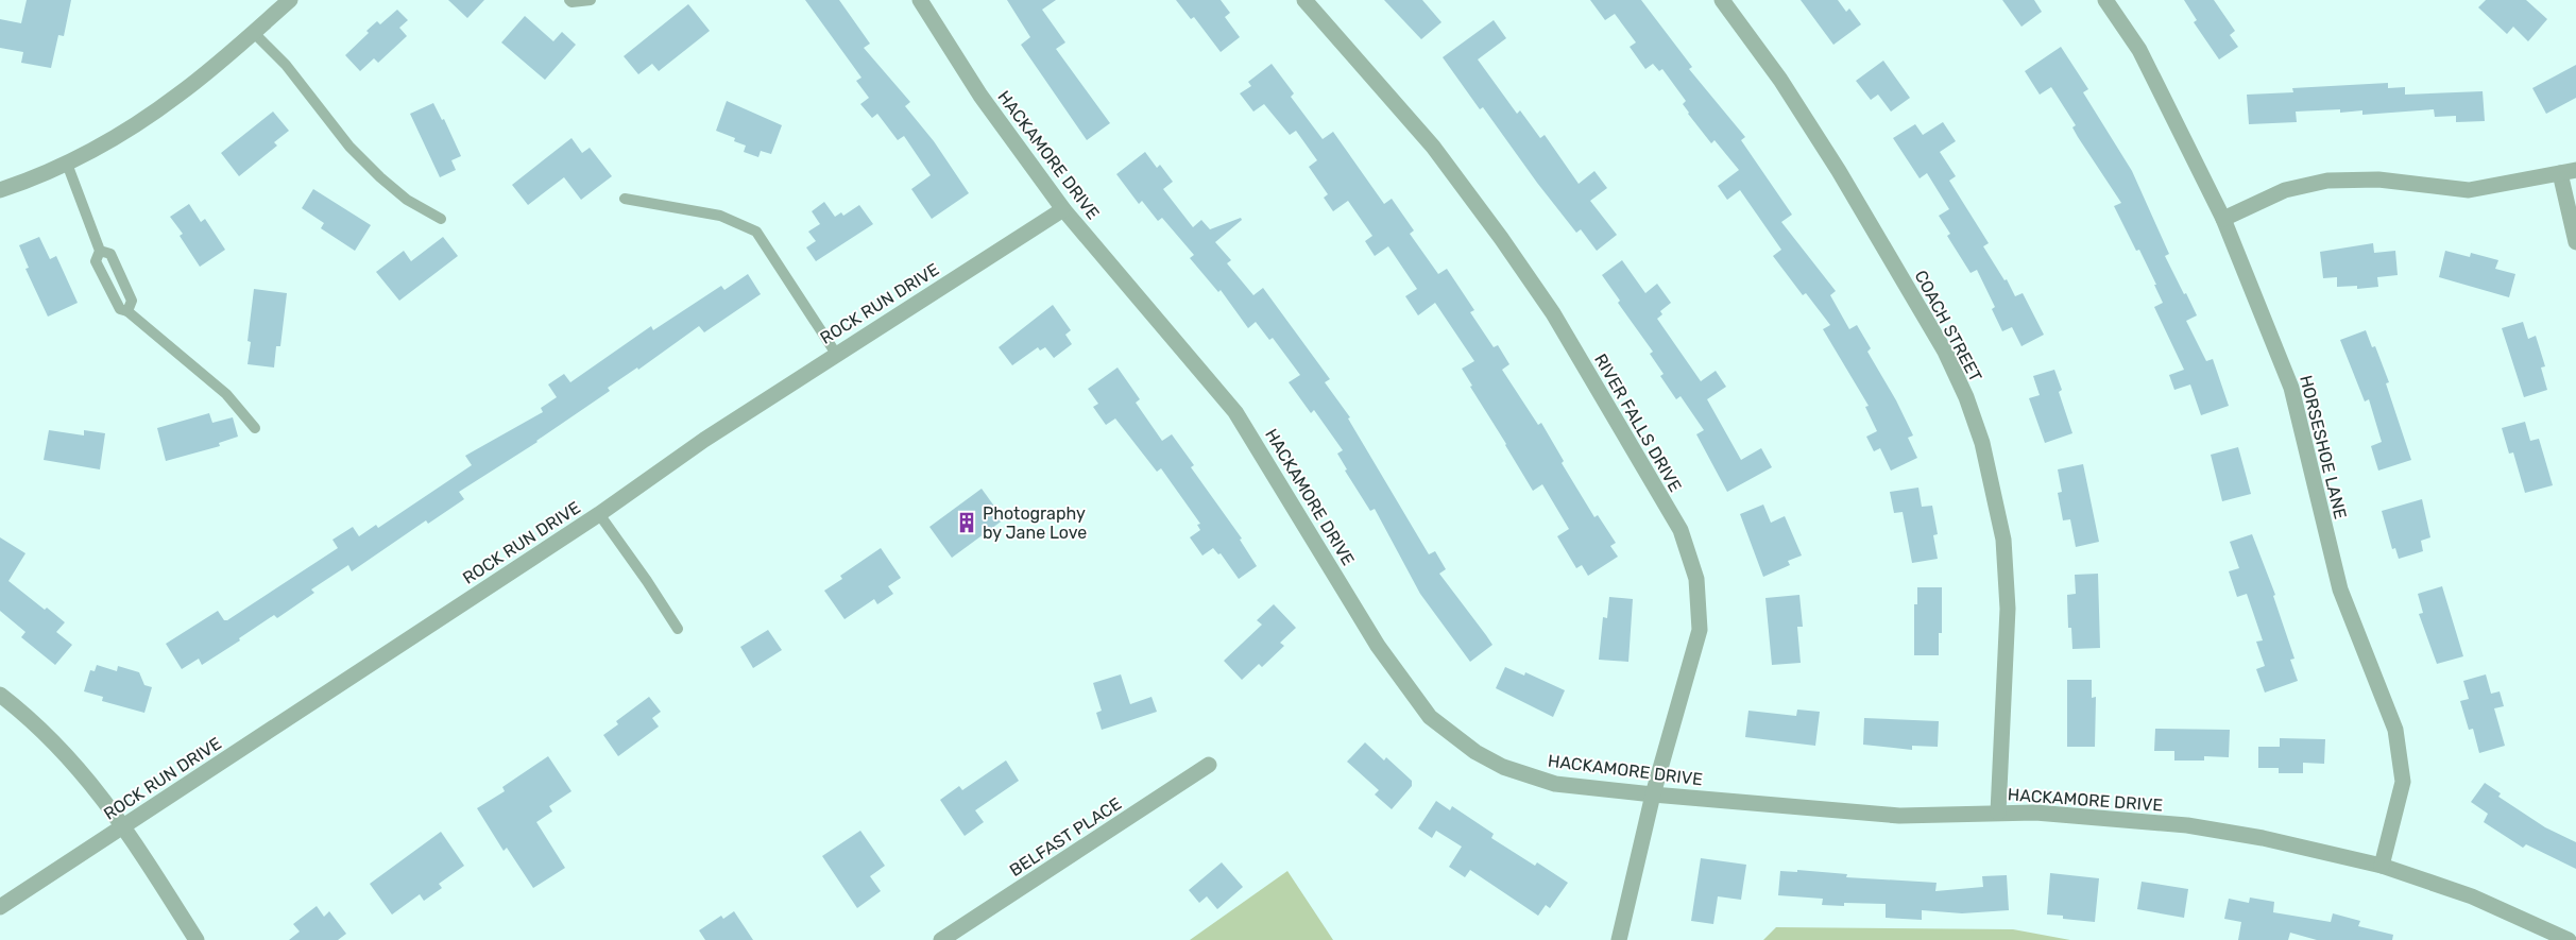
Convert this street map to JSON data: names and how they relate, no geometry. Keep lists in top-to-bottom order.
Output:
{
  "streets": {
    "street": [
      "HACKAMORE DRIVE",
      "ROCK RUN DRIVE",
      "COACH STREET",
      "RIVER FALLS DRIVE",
      "HORSESHOE LANE",
      "BELFAST PLACE"
    ]
  },
  "crossings": [
    ["HACKAMORE DRIVE", "ROCK RUN DRIVE"],
    ["HACKAMORE DRIVE", "COACH STREET"],
    ["HACKAMORE DRIVE", "RIVER FALLS DRIVE"],
    ["HACKAMORE DRIVE", "HORSESHOE LANE"]
  ],
  "places": {
    "building": ["Photography by Jane Love"]
  }
}
